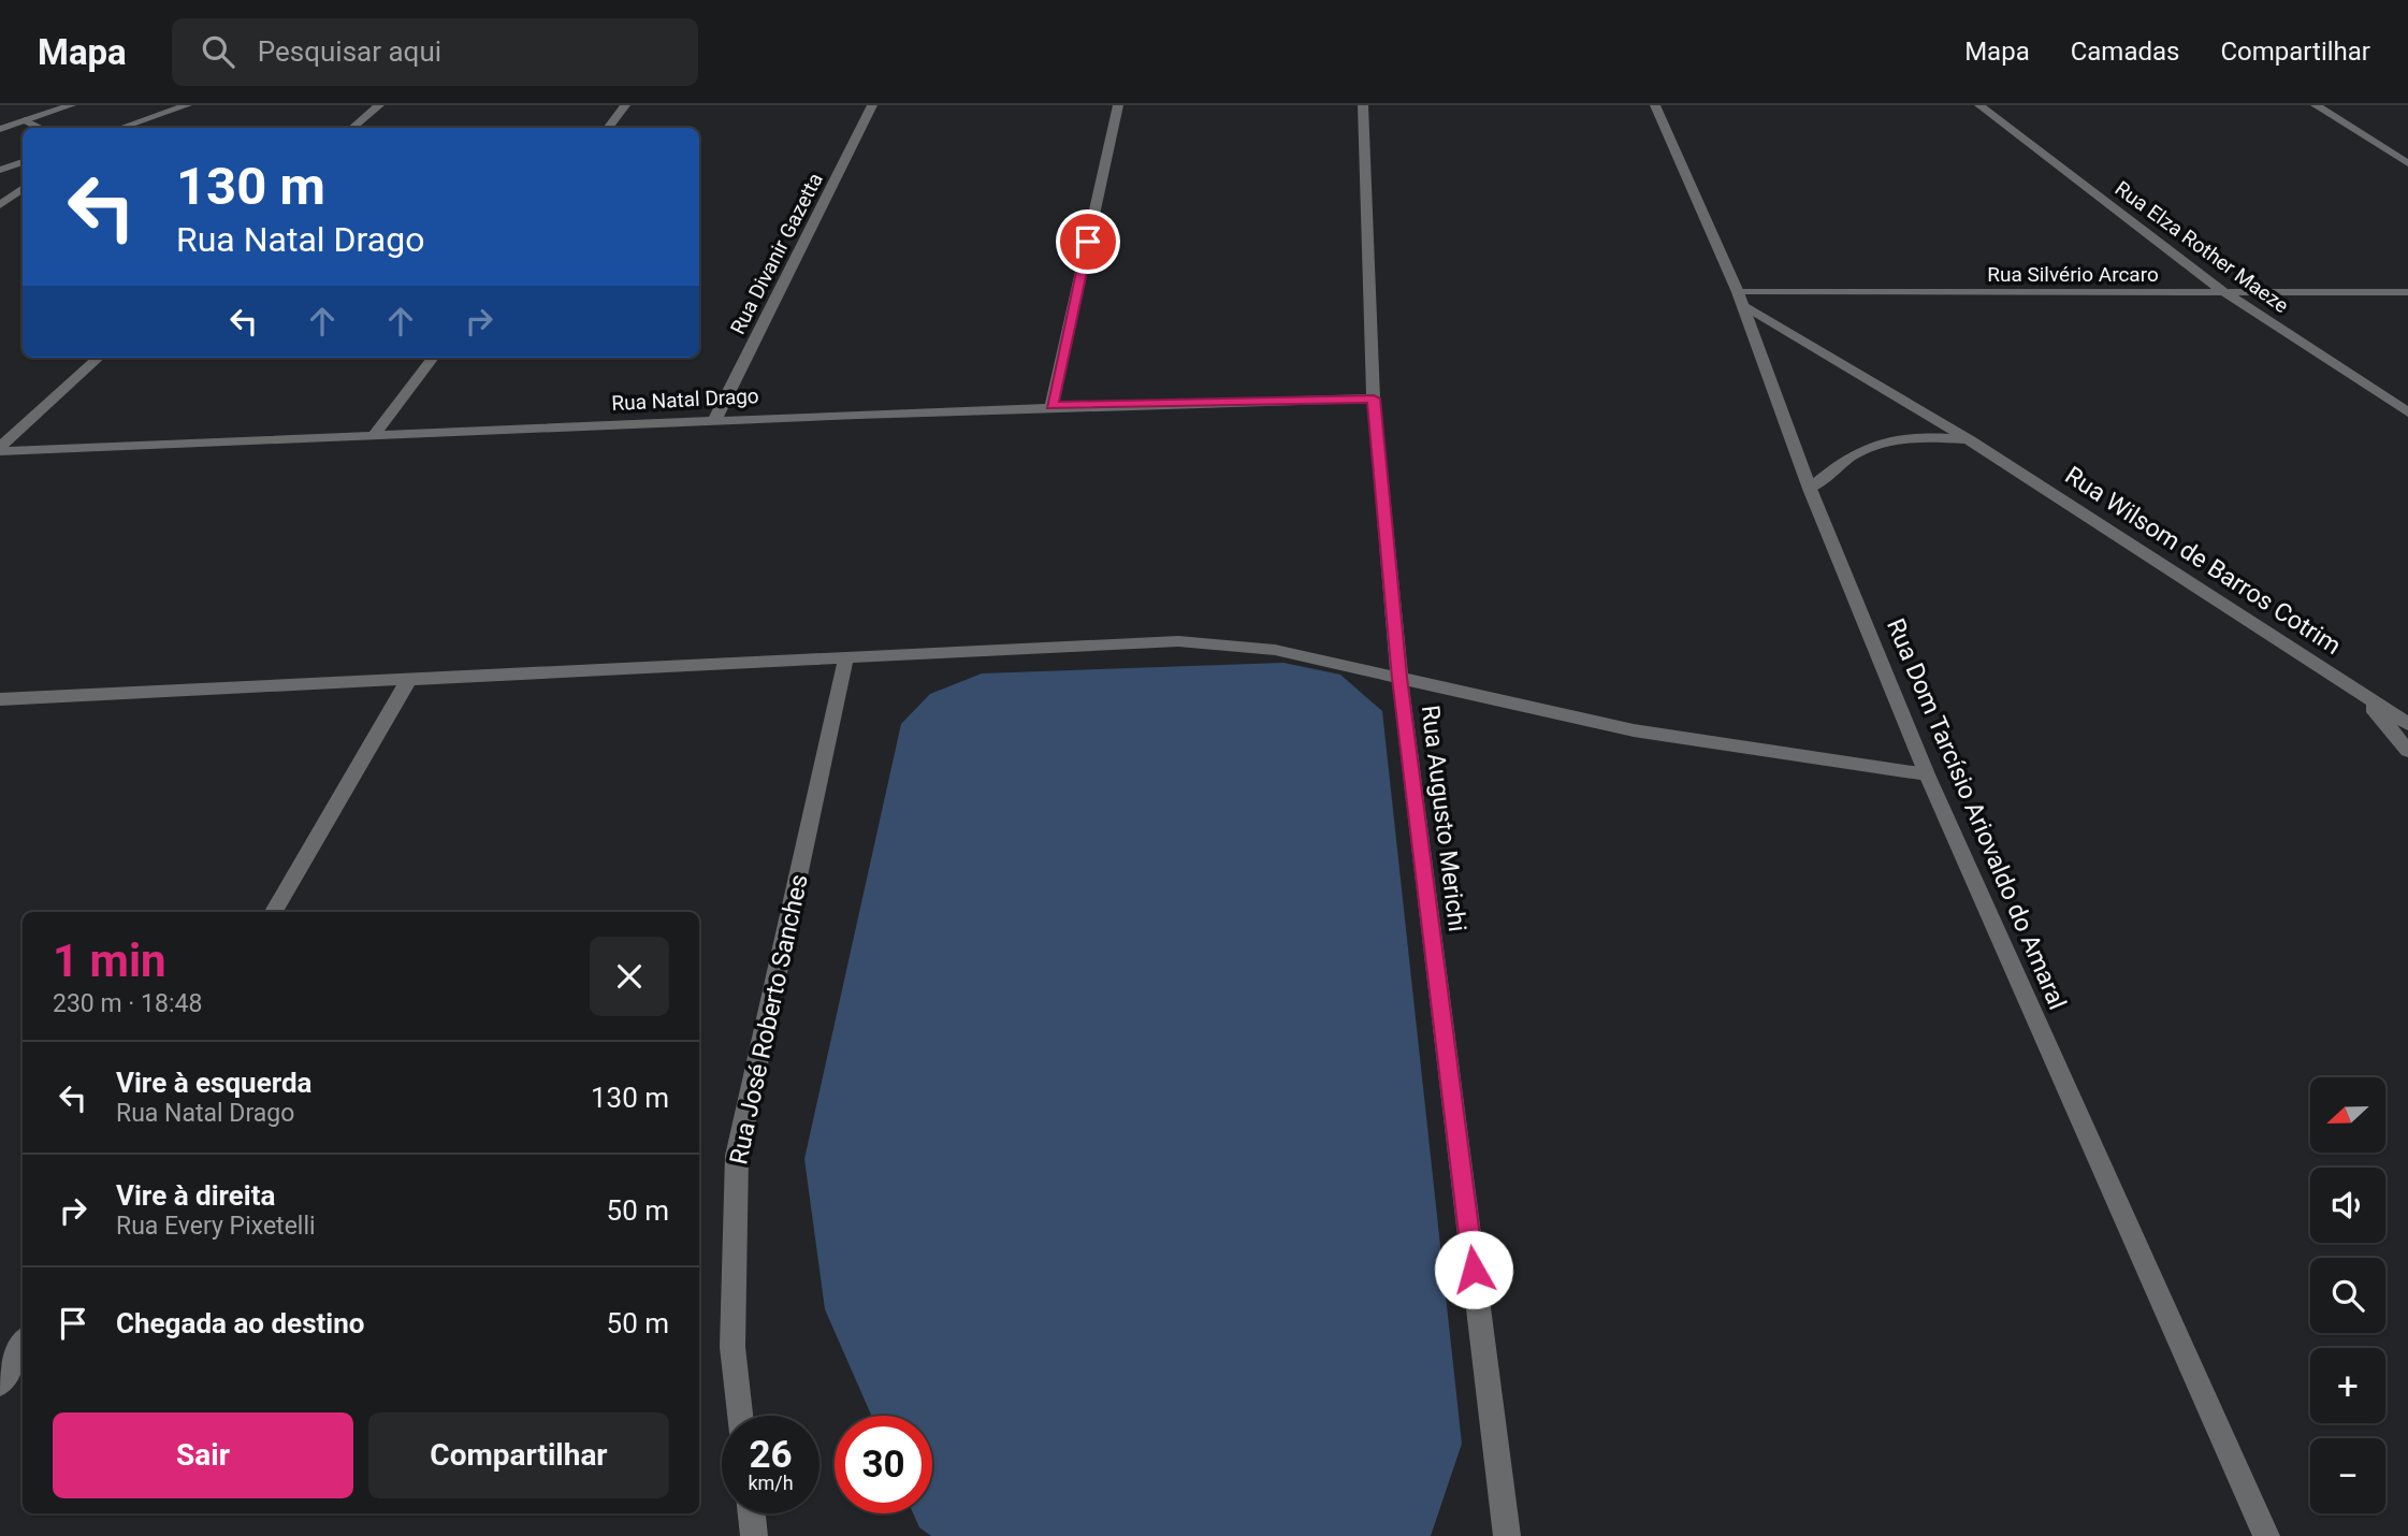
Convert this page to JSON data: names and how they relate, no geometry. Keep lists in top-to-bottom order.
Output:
{
  "streets": {
    "street": [
      "Rua Elza Rother Maeze",
      "Rua Divanir Gazetta",
      "Rua Silvério Arcaro",
      "Rua Natal Drago",
      "Rua Wilsom de Barros Cotrim",
      "Rua Dom Tarcísio Ariovaldo do Amaral",
      "Rua Augusto Merichi",
      "Rua José Roberto Sanches"
    ]
  },
  "crossings": [
    ["Rua Elza Rother Maeze", "Rua Silvério Arcaro"],
    ["Rua Divanir Gazetta", "Rua Natal Drago"],
    ["Rua Silvério Arcaro", "Rua Wilsom de Barros Cotrim"],
    ["Rua Silvério Arcaro", "Rua Dom Tarcísio Ariovaldo do Amaral"],
    ["Rua Natal Drago", "Rua Augusto Merichi"],
    ["Rua Wilsom de Barros Cotrim", "Rua Dom Tarcísio Ariovaldo do Amaral"]
  ],
  "north": "left",
  "page": {
    "header": "Mapa",
    "search": "Pesquisar aqui",
    "nav": ["Mapa", "Camadas", "Compartilhar"],
    "turn": ["130 m", "Rua Natal Drago"],
    "heading": ["1 min", "230 m · 18:48"],
    "list": [
      {
        "name": "Vire à esquerda",
        "note": "Rua Natal Drago",
        "value": "130 m"
      },
      {
        "name": "Vire à direita",
        "note": "Rua Every Pixetelli",
        "value": "50 m"
      },
      {
        "name": "Chegada ao destino",
        "value": "50 m"
      }
    ],
    "map_buttons": ["+", "−"],
    "buttons": ["Sair", "Compartilhar"],
    "speed": "26 km/h",
    "limit": "30"
  }
}
